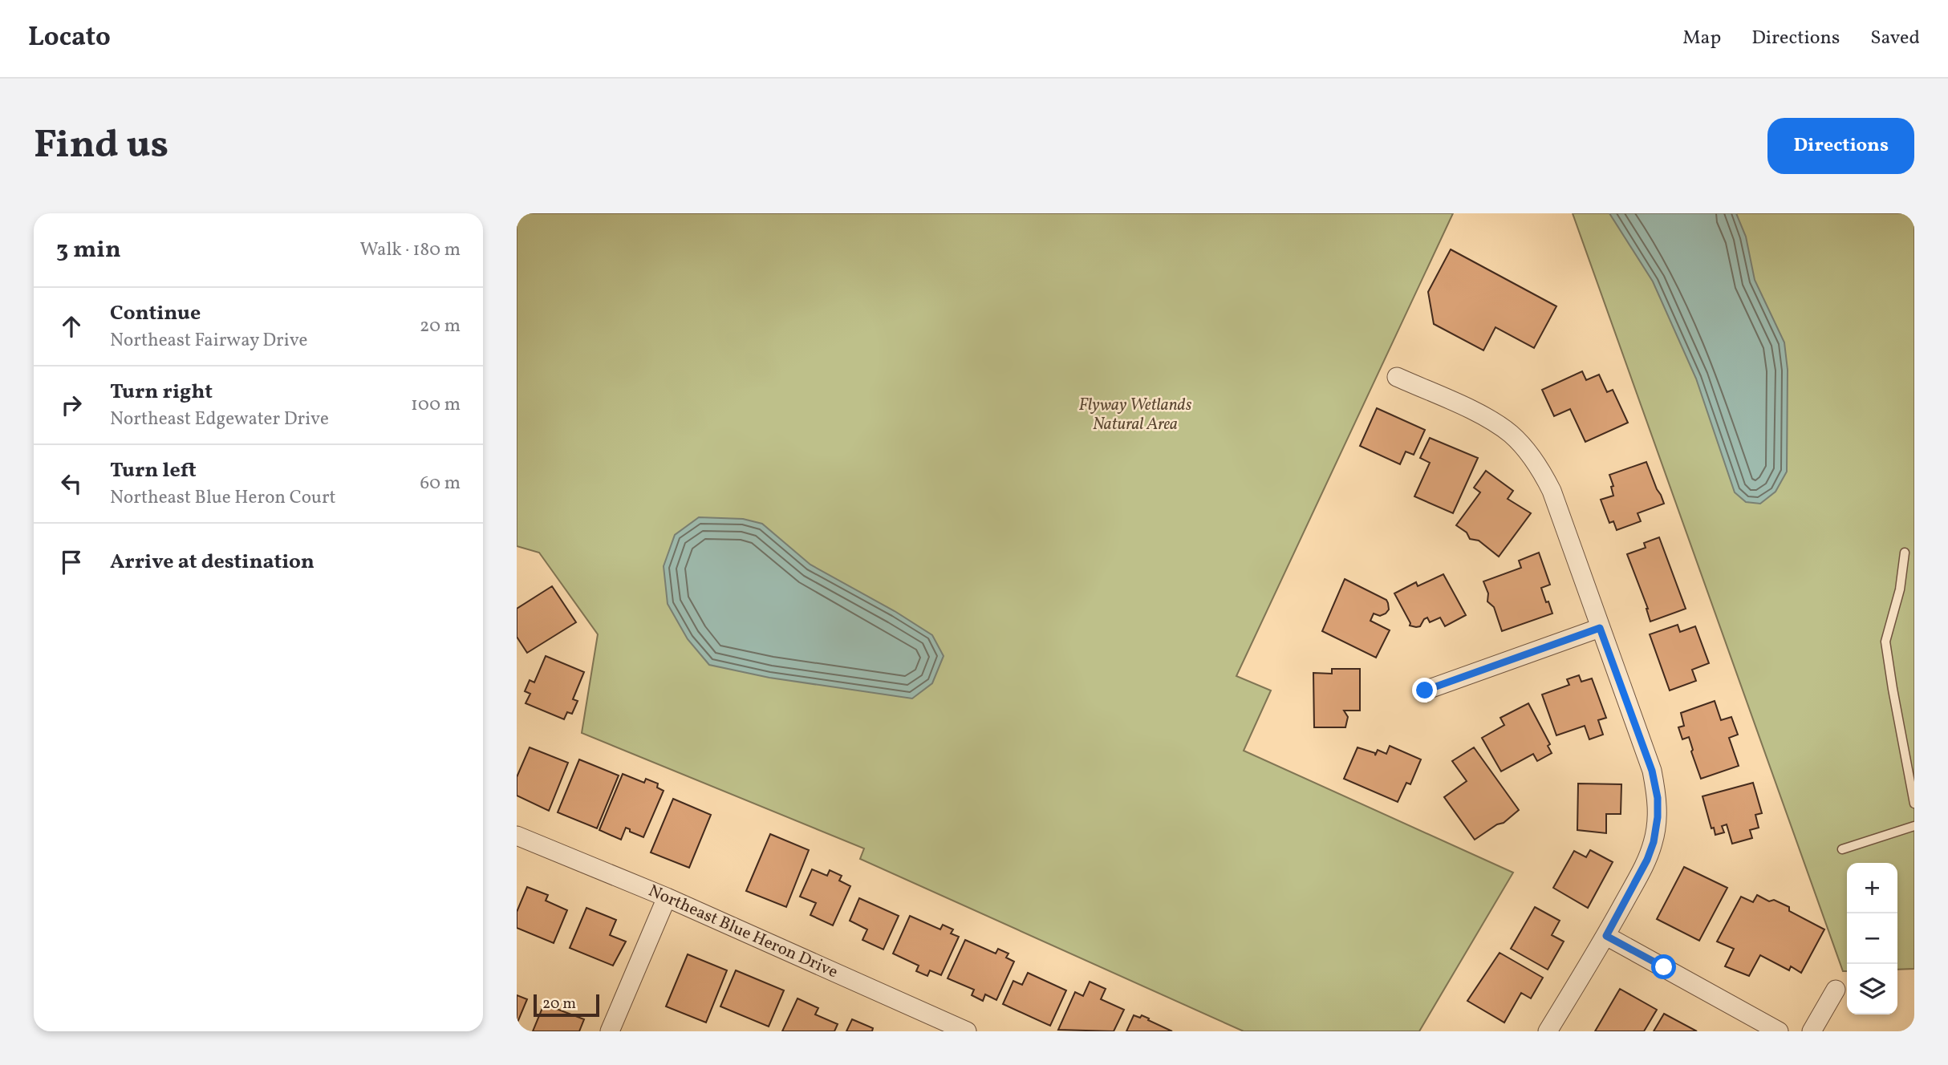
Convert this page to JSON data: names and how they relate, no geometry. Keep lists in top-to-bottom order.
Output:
{
  "streets": {
    "street": ["Northeast Blue Heron Drive"]
  },
  "parks": ["Flyway Wetlands Natural Area"],
  "scale_bar": "20 m",
  "page": {
    "header": "Locato",
    "nav": ["Map", "Directions", "Saved"],
    "buttons": "Directions",
    "title": "Find us",
    "heading": ["3 min", "Walk · 180 m"],
    "list": [
      ["Continue", "Northeast Fairway Drive", "20 m"],
      ["Turn right", "Northeast Edgewater Drive", "100 m"],
      ["Turn left", "Northeast Blue Heron Court", "60 m"],
      "Arrive at destination"
    ],
    "map_buttons": ["+", "−"],
    "scale": "20 m"
  }
}
